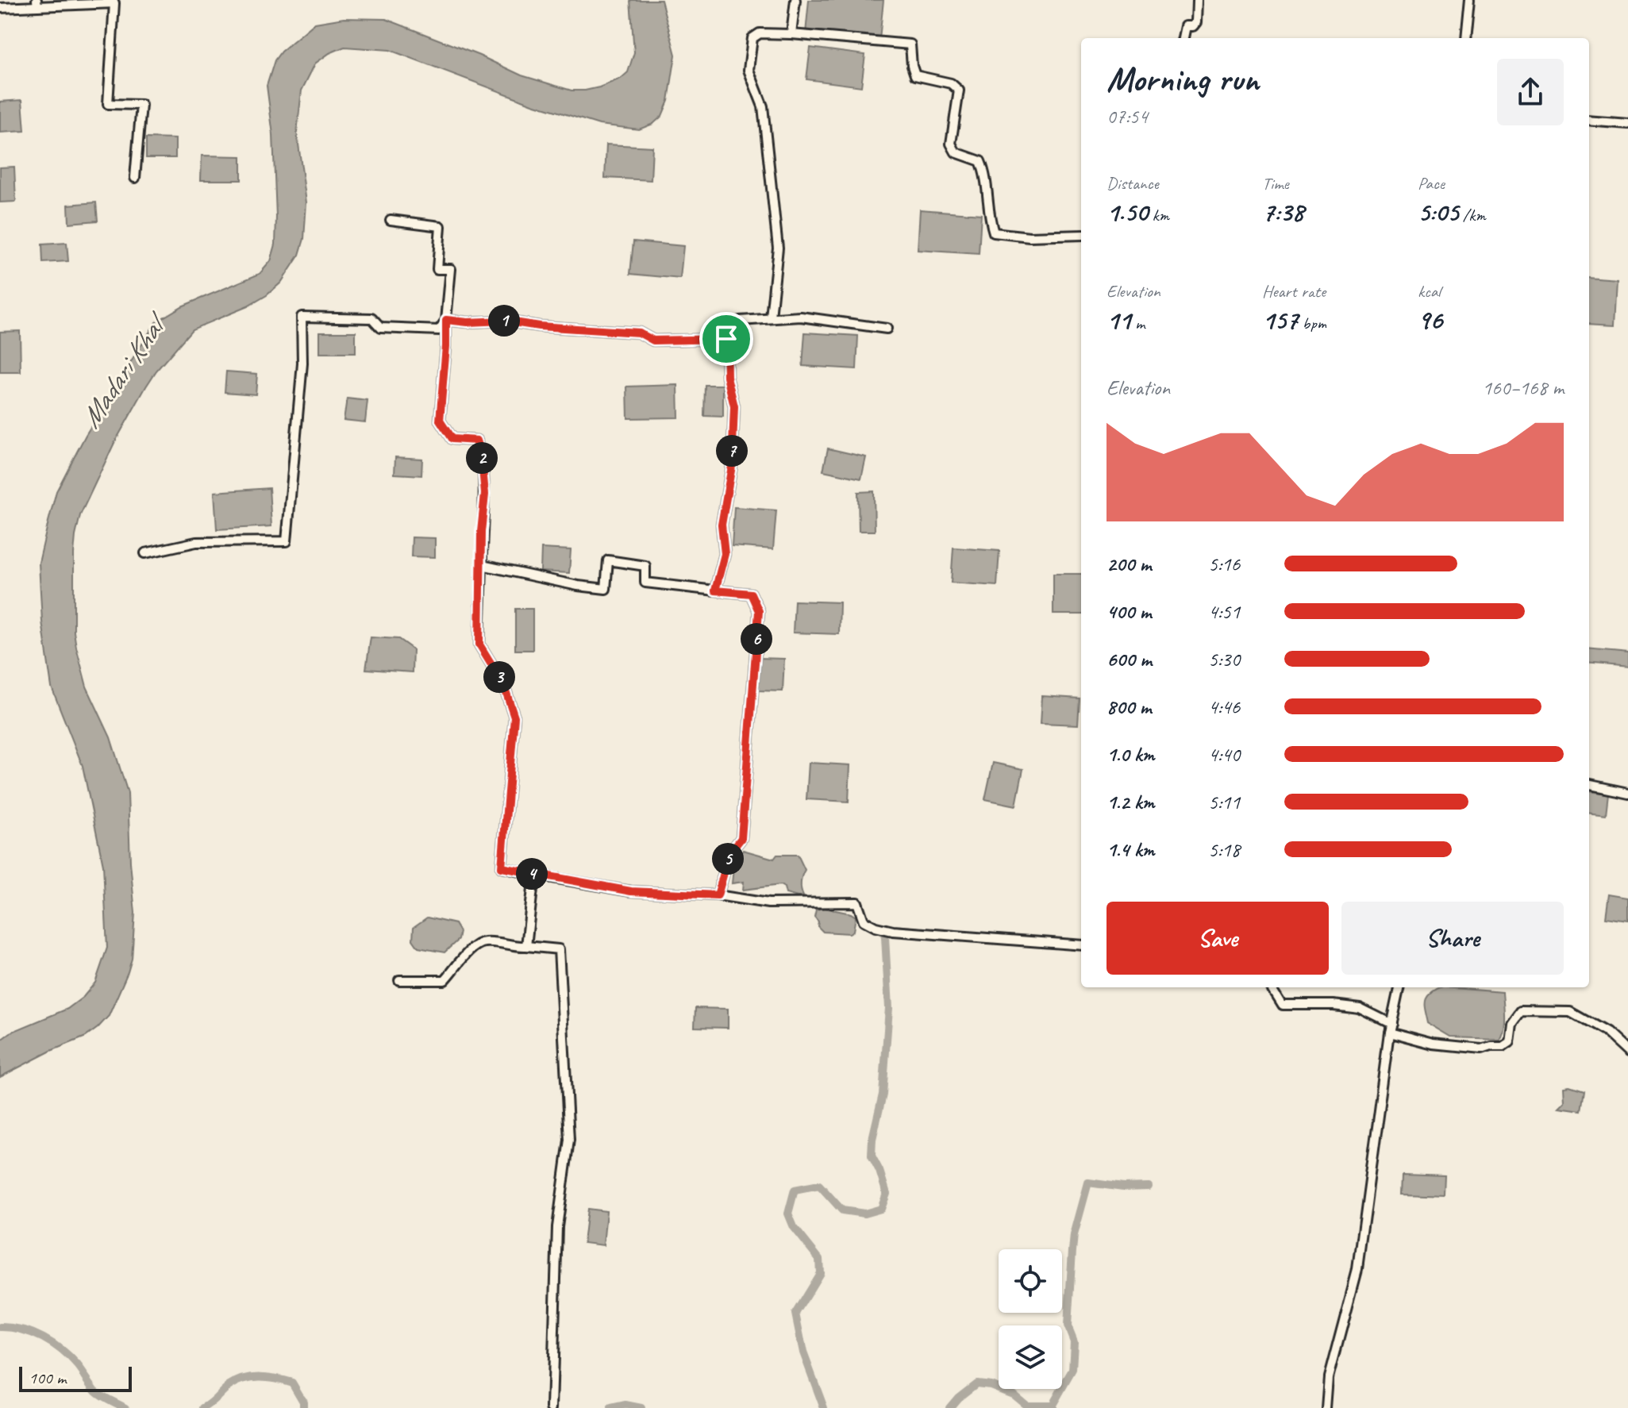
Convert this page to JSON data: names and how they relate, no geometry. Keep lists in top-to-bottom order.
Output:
{
  "water": ["Madari Khal"],
  "scale_bar": "100 m",
  "page": {
    "heading": ["Morning run", "07:54"],
    "stats": [
      ["Distance", "1.50 km"],
      ["Time", "7:38"],
      ["Pace", "5:05 /km"],
      ["Elevation", "11 m"],
      ["Heart rate", "157 bpm"],
      ["kcal", "96"]
    ],
    "pins": [
      "1",
      "7",
      "2",
      "6",
      "3",
      "5",
      "4"
    ],
    "chart": ["Elevation", "160–168 m"],
    "list": [
      {
        "name": "200 m",
        "note": "5:16"
      },
      {
        "name": "400 m",
        "note": "4:51"
      },
      {
        "name": "600 m",
        "note": "5:30"
      },
      {
        "name": "800 m",
        "note": "4:46"
      },
      {
        "name": "1.0 km",
        "note": "4:40"
      },
      {
        "name": "1.2 km",
        "note": "5:11"
      },
      {
        "name": "1.4 km",
        "note": "5:18"
      }
    ],
    "buttons": ["Save", "Share"],
    "scale": "100 m"
  }
}
